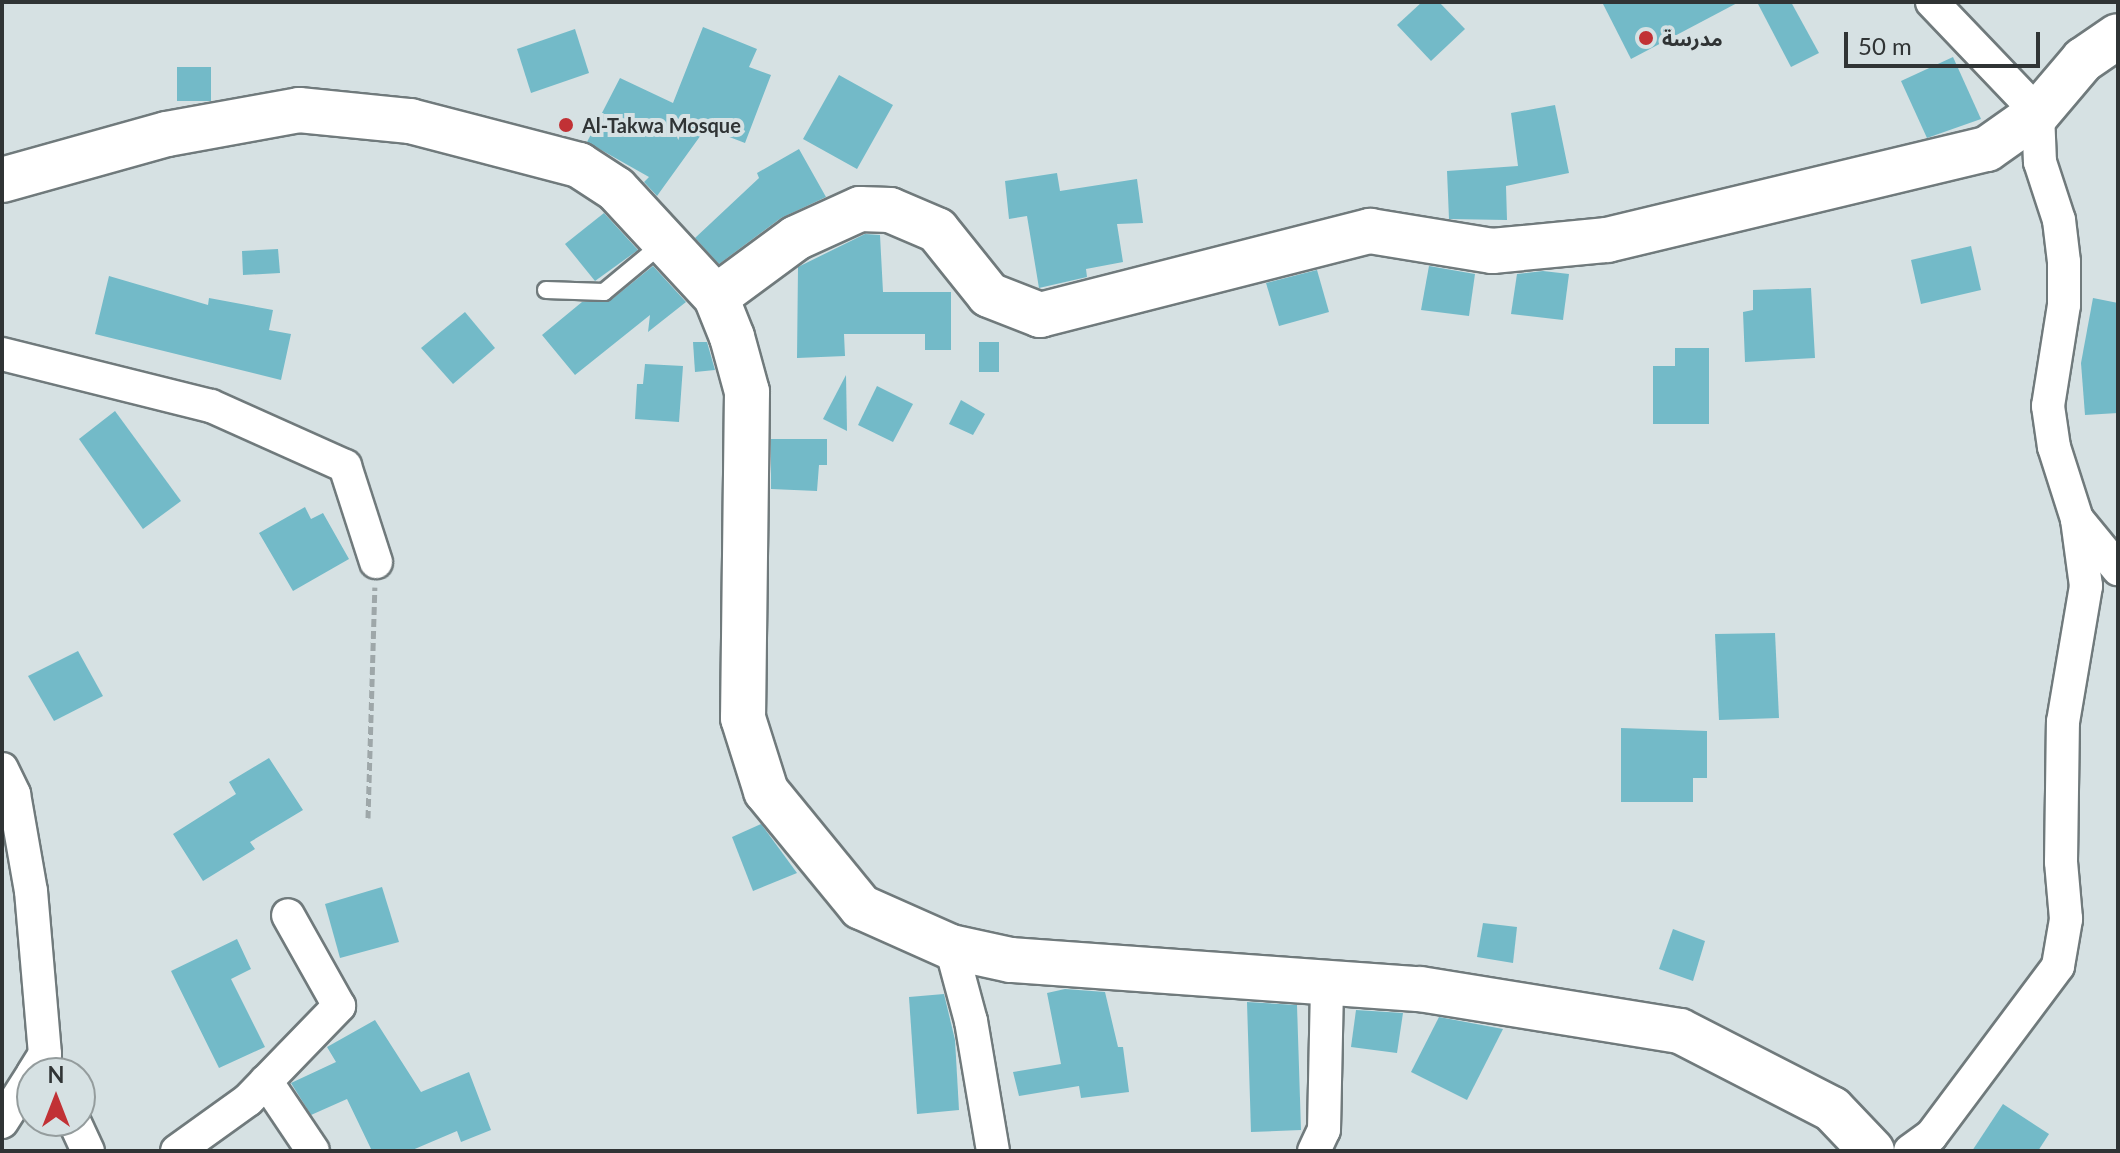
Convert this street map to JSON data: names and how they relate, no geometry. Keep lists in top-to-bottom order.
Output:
{
  "places": ["مدرسة", "Al-Takwa Mosque"],
  "scale_bar": "50 m",
  "north": "top"
}
